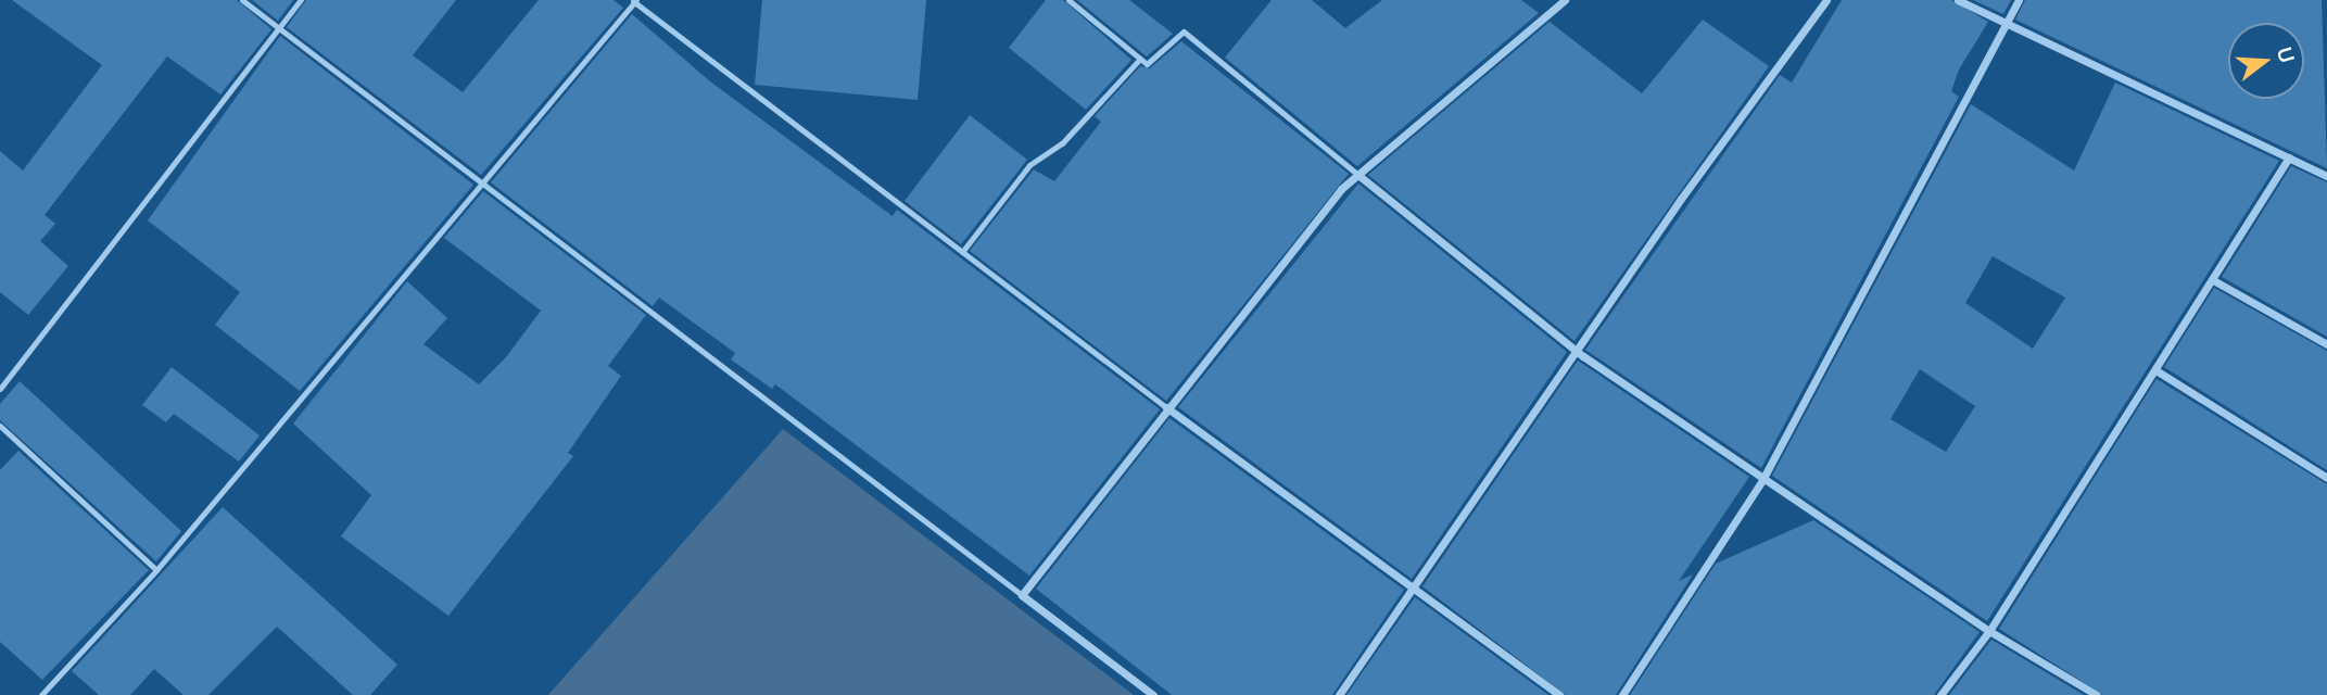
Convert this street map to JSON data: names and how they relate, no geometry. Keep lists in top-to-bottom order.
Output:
{
  "north": "right"
}
